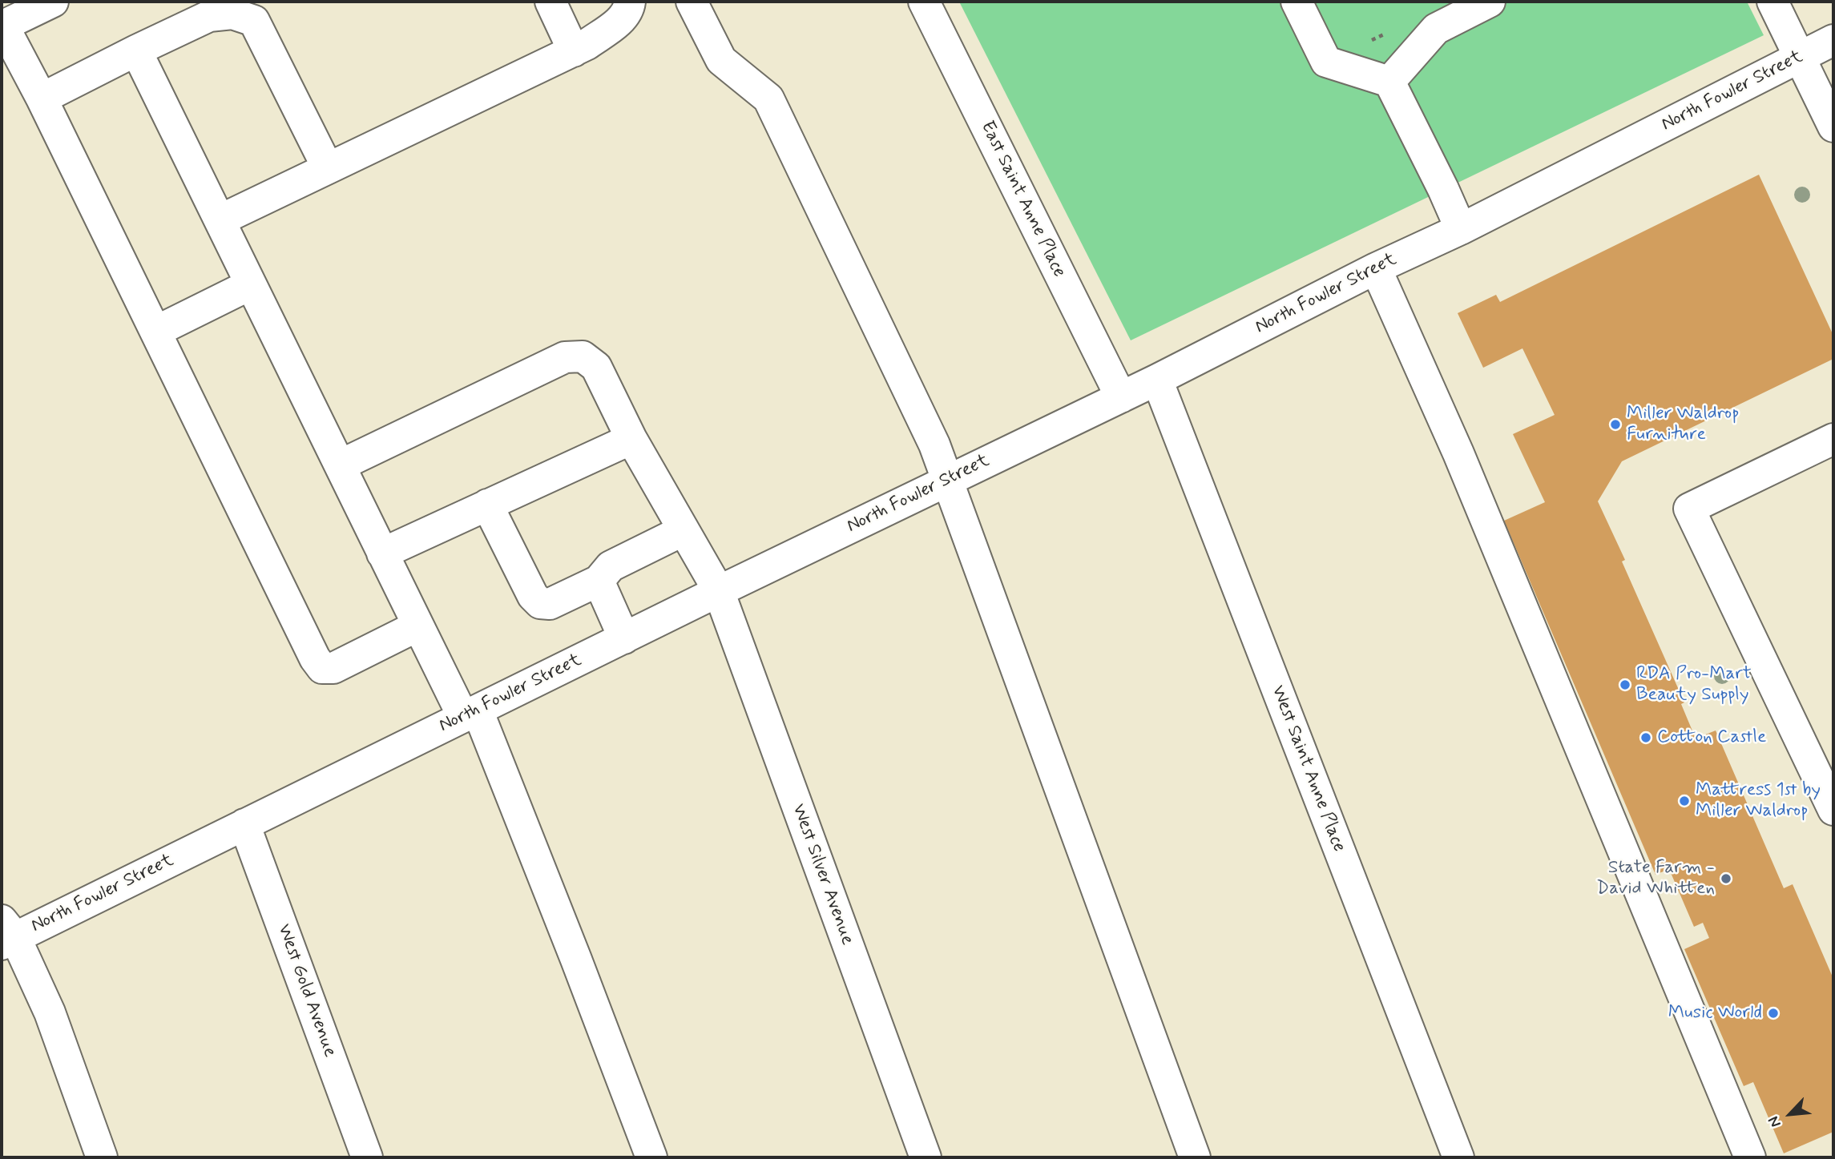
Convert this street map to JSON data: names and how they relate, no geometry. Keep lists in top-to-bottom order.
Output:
{
  "streets": {
    "street": [
      "North Fowler Street",
      "East Saint Anne Place",
      "West Saint Anne Place",
      "West Silver Avenue",
      "West Gold Avenue"
    ]
  },
  "crossings": [
    ["North Fowler Street", "East Saint Anne Place"],
    ["North Fowler Street", "West Saint Anne Place"],
    ["North Fowler Street", "West Silver Avenue"],
    ["North Fowler Street", "West Gold Avenue"]
  ],
  "places": [
    "Miller Waldrop Furniture",
    "RDA Pro-Mart Beauty Supply",
    "Cotton Castle",
    "Mattress 1st by Miller Waldrop",
    "State Farm - David Whitten",
    "Music World"
  ],
  "north": "bottom left"
}
